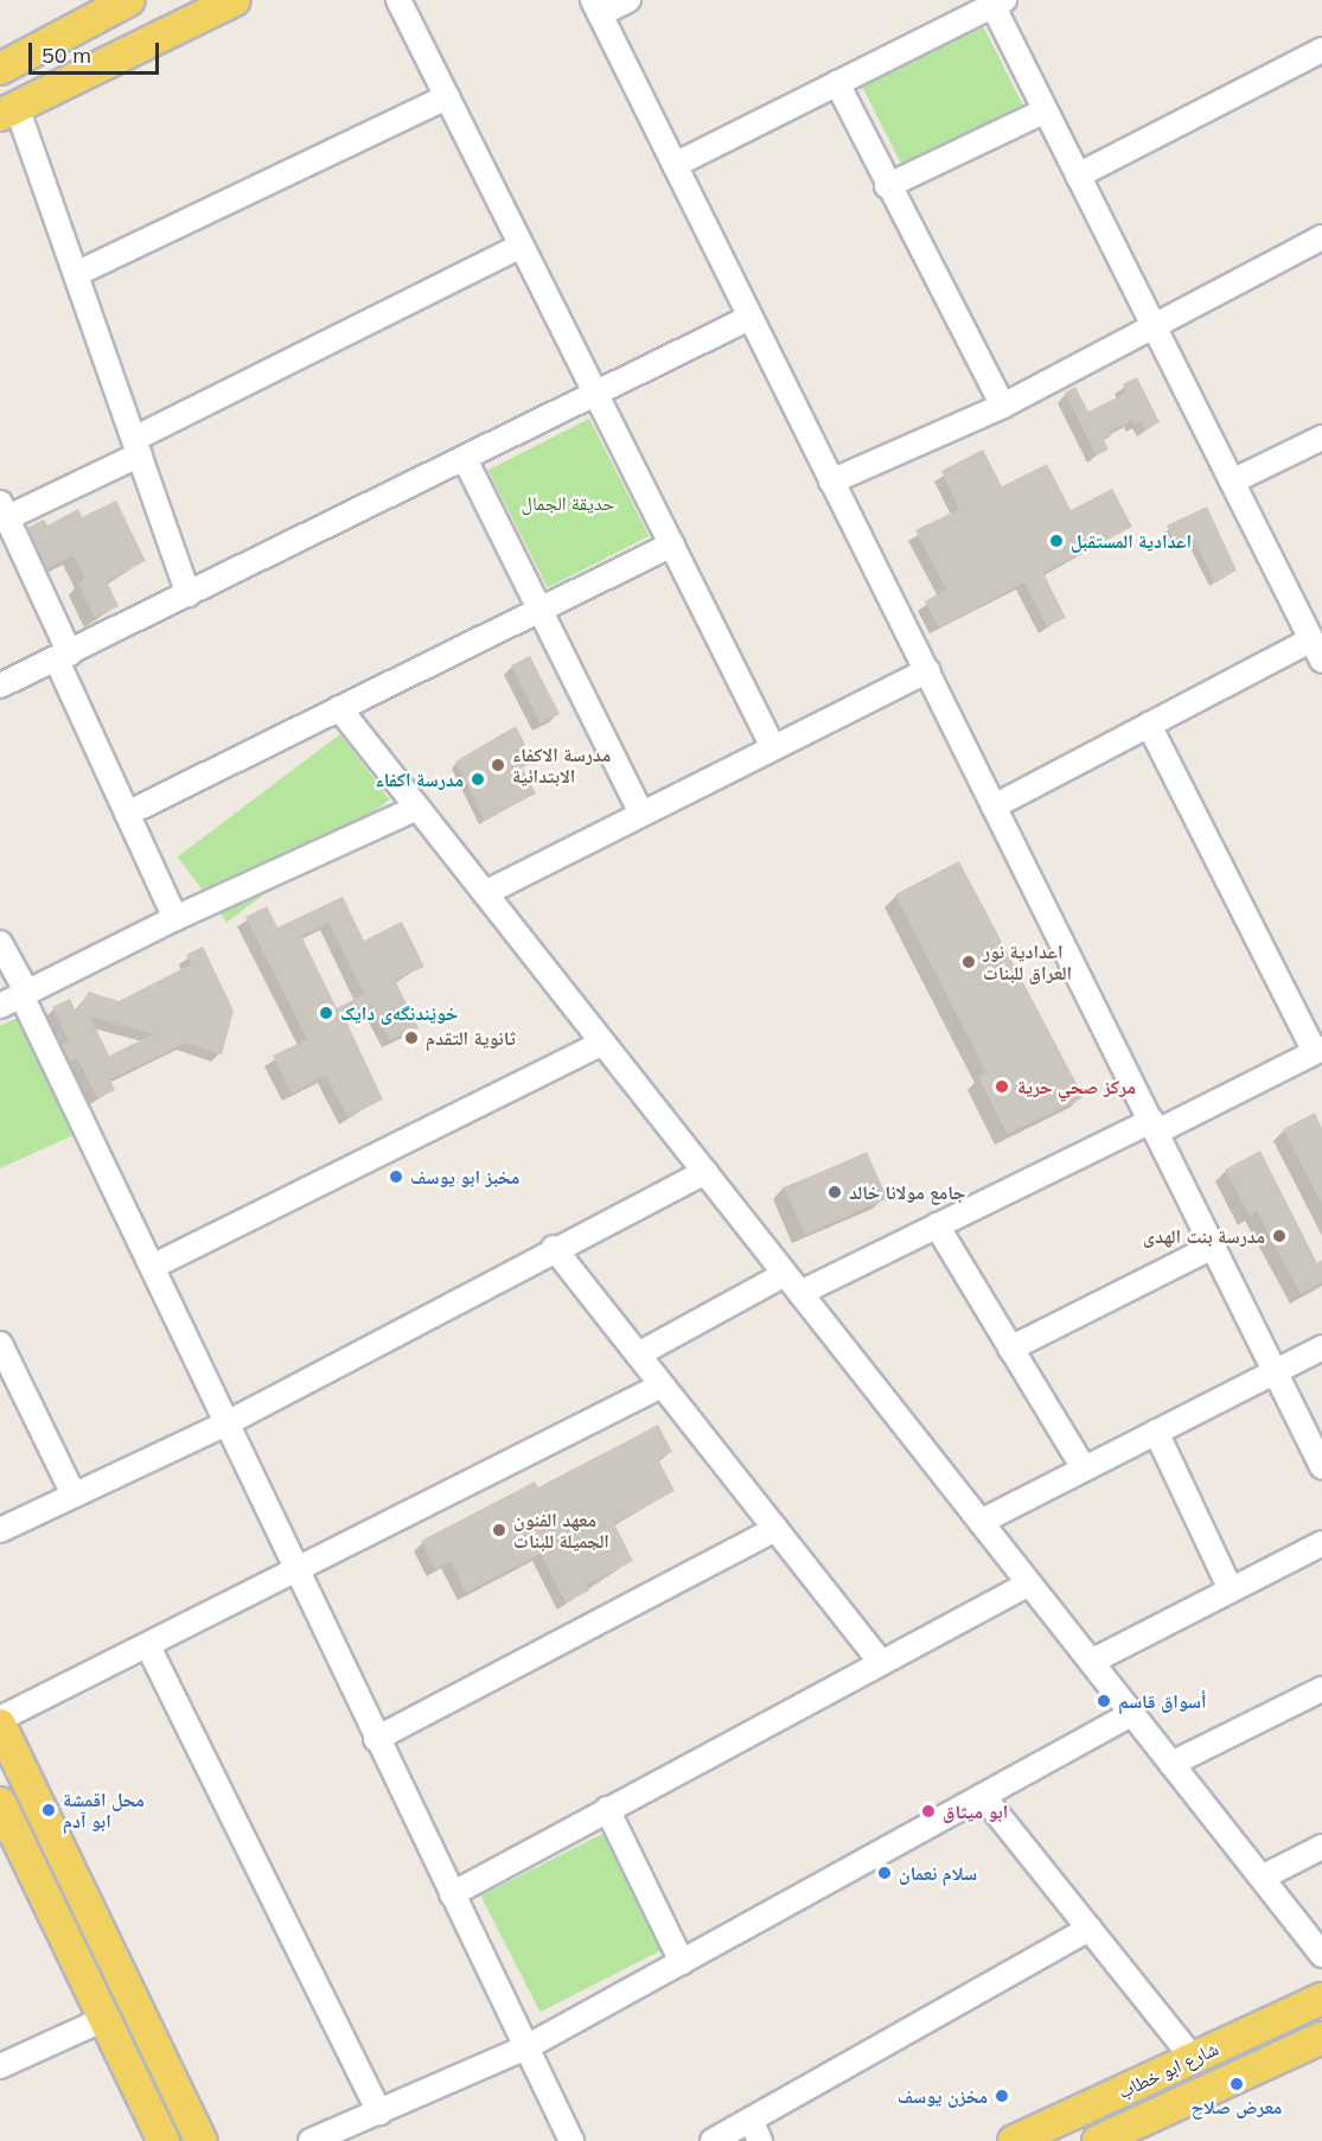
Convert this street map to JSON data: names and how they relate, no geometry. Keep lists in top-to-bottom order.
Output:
{
  "streets": {
    "main road": ["شارع ابو خطاب"]
  },
  "parks": ["حديقة الجمال"],
  "places": [
    "اعدادية المستقبل",
    "مدرسة الاكفاء الابتدائية",
    "مدرسة اكفاء",
    "اعدادية نور العراق للبنات",
    "خوێندنگەی دایک",
    "ثانوية التقدم",
    "مركز صحي حرية",
    "مخبز ابو يوسف",
    "جامع مولانا خالد",
    "مدرسة بنت الهدی",
    "معهد الفنون الجميلة للبنات",
    "أسواق قاسم",
    "محل اقمشة ابو آدم",
    "ابو ميثاق",
    "سلام نعمان",
    "معرض صلاح",
    "مخزن يوسف"
  ],
  "scale_bar": "50 m"
}
